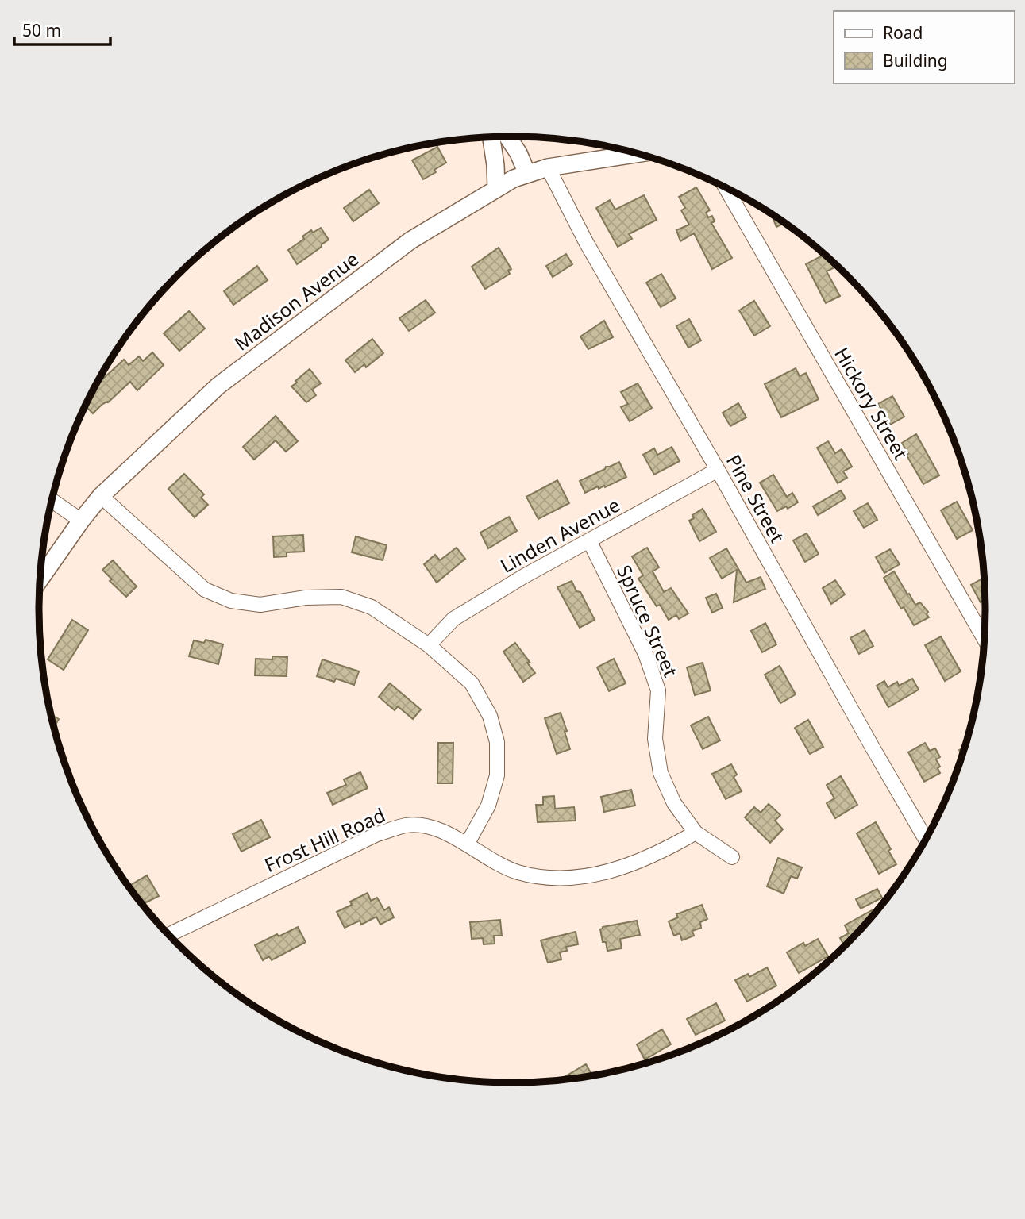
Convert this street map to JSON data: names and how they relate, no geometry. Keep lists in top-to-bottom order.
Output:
{
  "streets": {
    "street": [
      "Madison Avenue",
      "Hickory Street",
      "Pine Street",
      "Linden Avenue",
      "Spruce Street",
      "Frost Hill Road"
    ]
  },
  "crossings": [
    ["Madison Avenue", "Pine Street"],
    ["Pine Street", "Linden Avenue"],
    ["Linden Avenue", "Spruce Street"],
    ["Spruce Street", "Frost Hill Road"]
  ],
  "legend": ["Road", "Building"],
  "scale_bar": "50 m"
}
